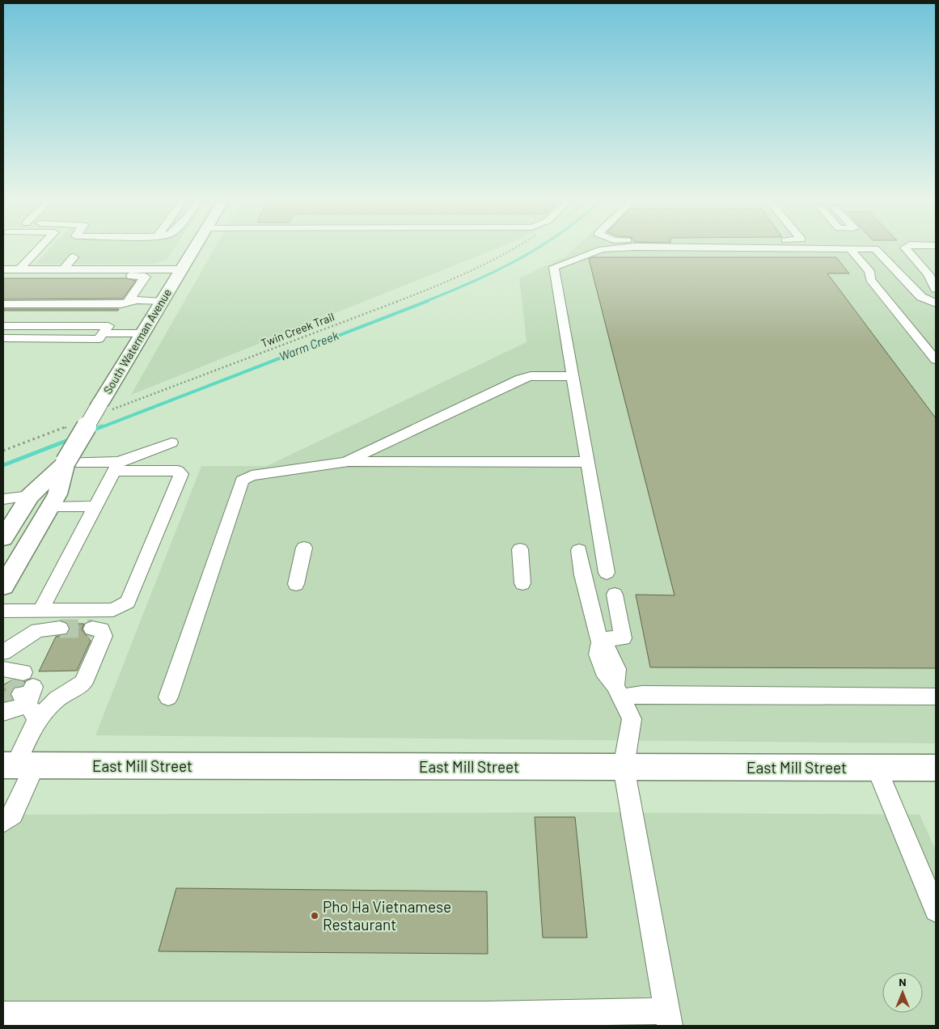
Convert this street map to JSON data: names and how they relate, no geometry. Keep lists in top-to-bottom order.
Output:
{
  "streets": {
    "main road": ["South Waterman Avenue", "East Mill Street"],
    "path": ["Twin Creek Trail"]
  },
  "crossings": [
    ["Twin Creek Trail", "South Waterman Avenue"]
  ],
  "water": ["Warm Creek"],
  "places": ["Pho Ha Vietnamese Restaurant"],
  "north": "top"
}
